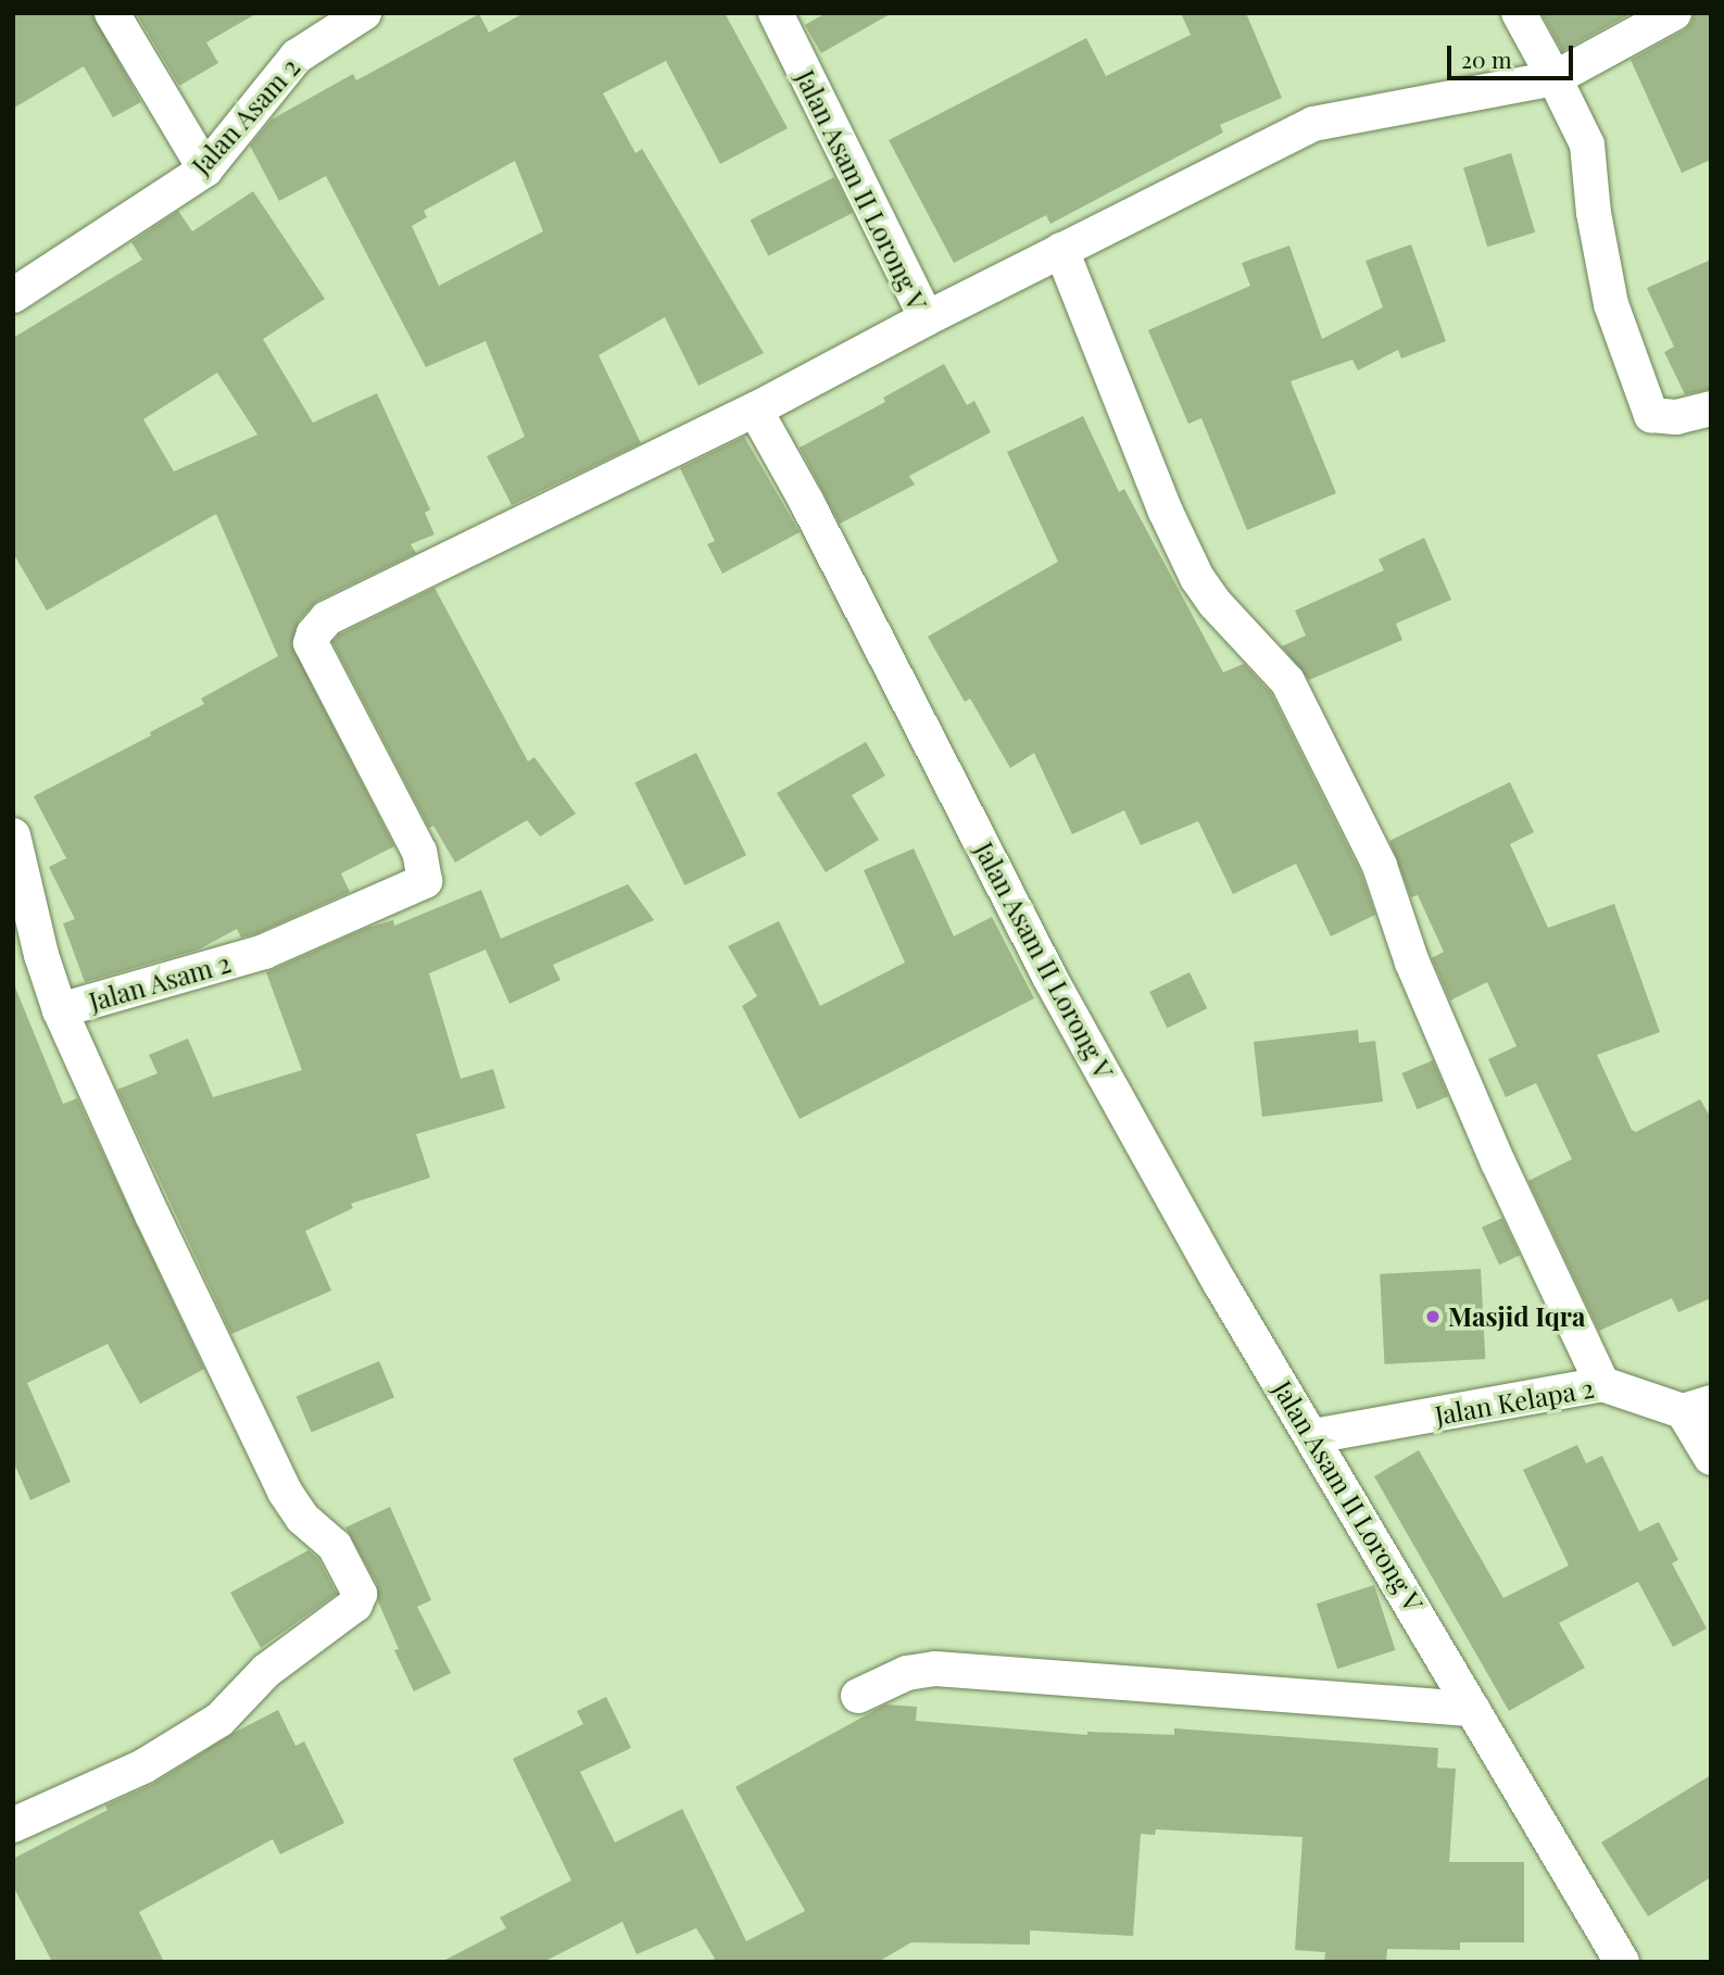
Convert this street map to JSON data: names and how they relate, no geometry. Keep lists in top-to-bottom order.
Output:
{
  "streets": {
    "street": ["Jalan Asam 2", "Jalan Asam II Lorong V", "Jalan Kelapa 2"]
  },
  "crossings": [
    ["Jalan Asam 2", "Jalan Asam II Lorong V"],
    ["Jalan Asam II Lorong V", "Jalan Kelapa 2"]
  ],
  "places": ["Masjid Iqra"],
  "scale_bar": "20 m"
}
